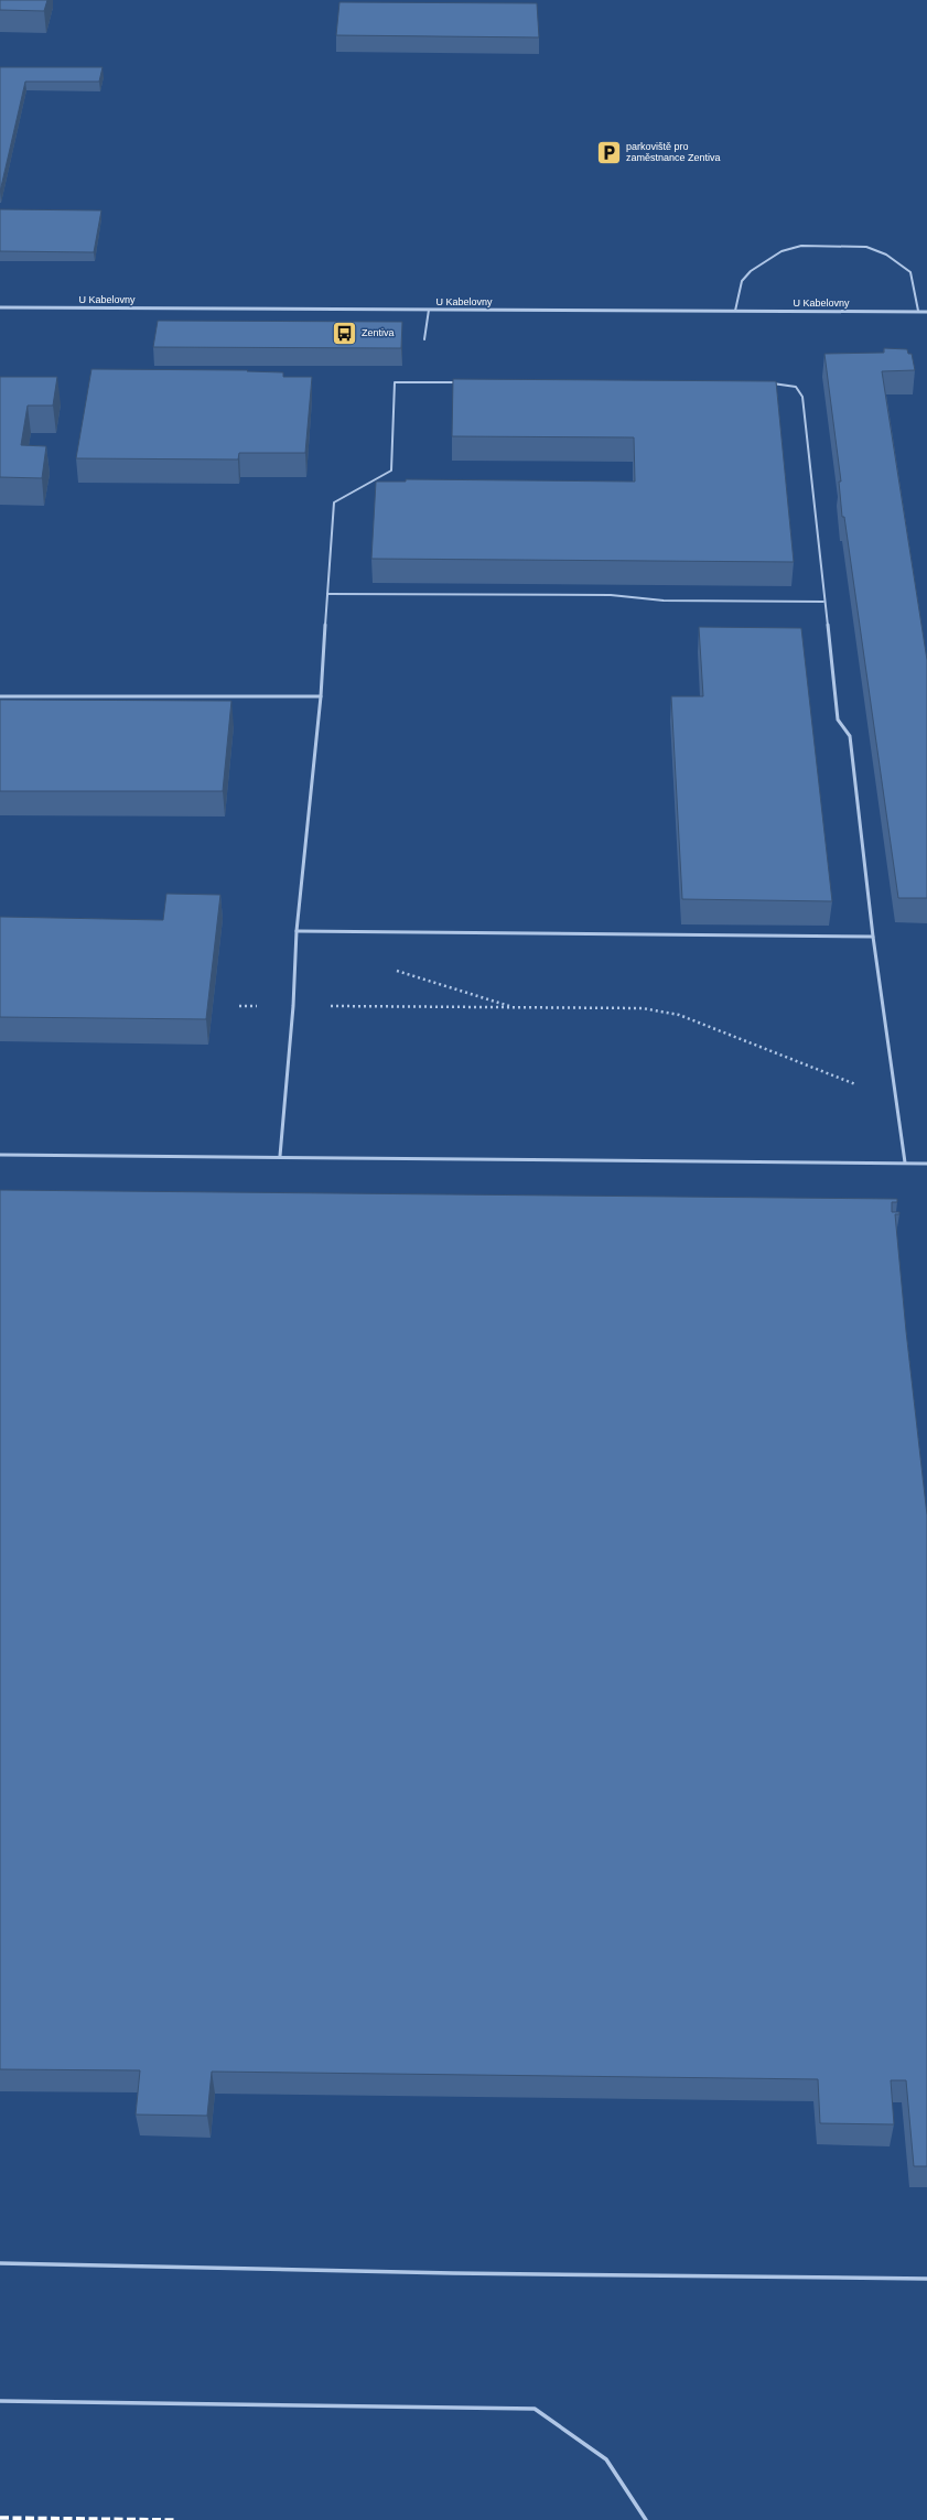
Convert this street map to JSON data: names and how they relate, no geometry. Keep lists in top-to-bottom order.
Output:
{
  "streets": {
    "street": ["U Kabelovny"]
  },
  "places": {
    "parking": ["parkoviště pro zaměstnance Zentiva"],
    "bus stop": ["Zentiva"]
  }
}
